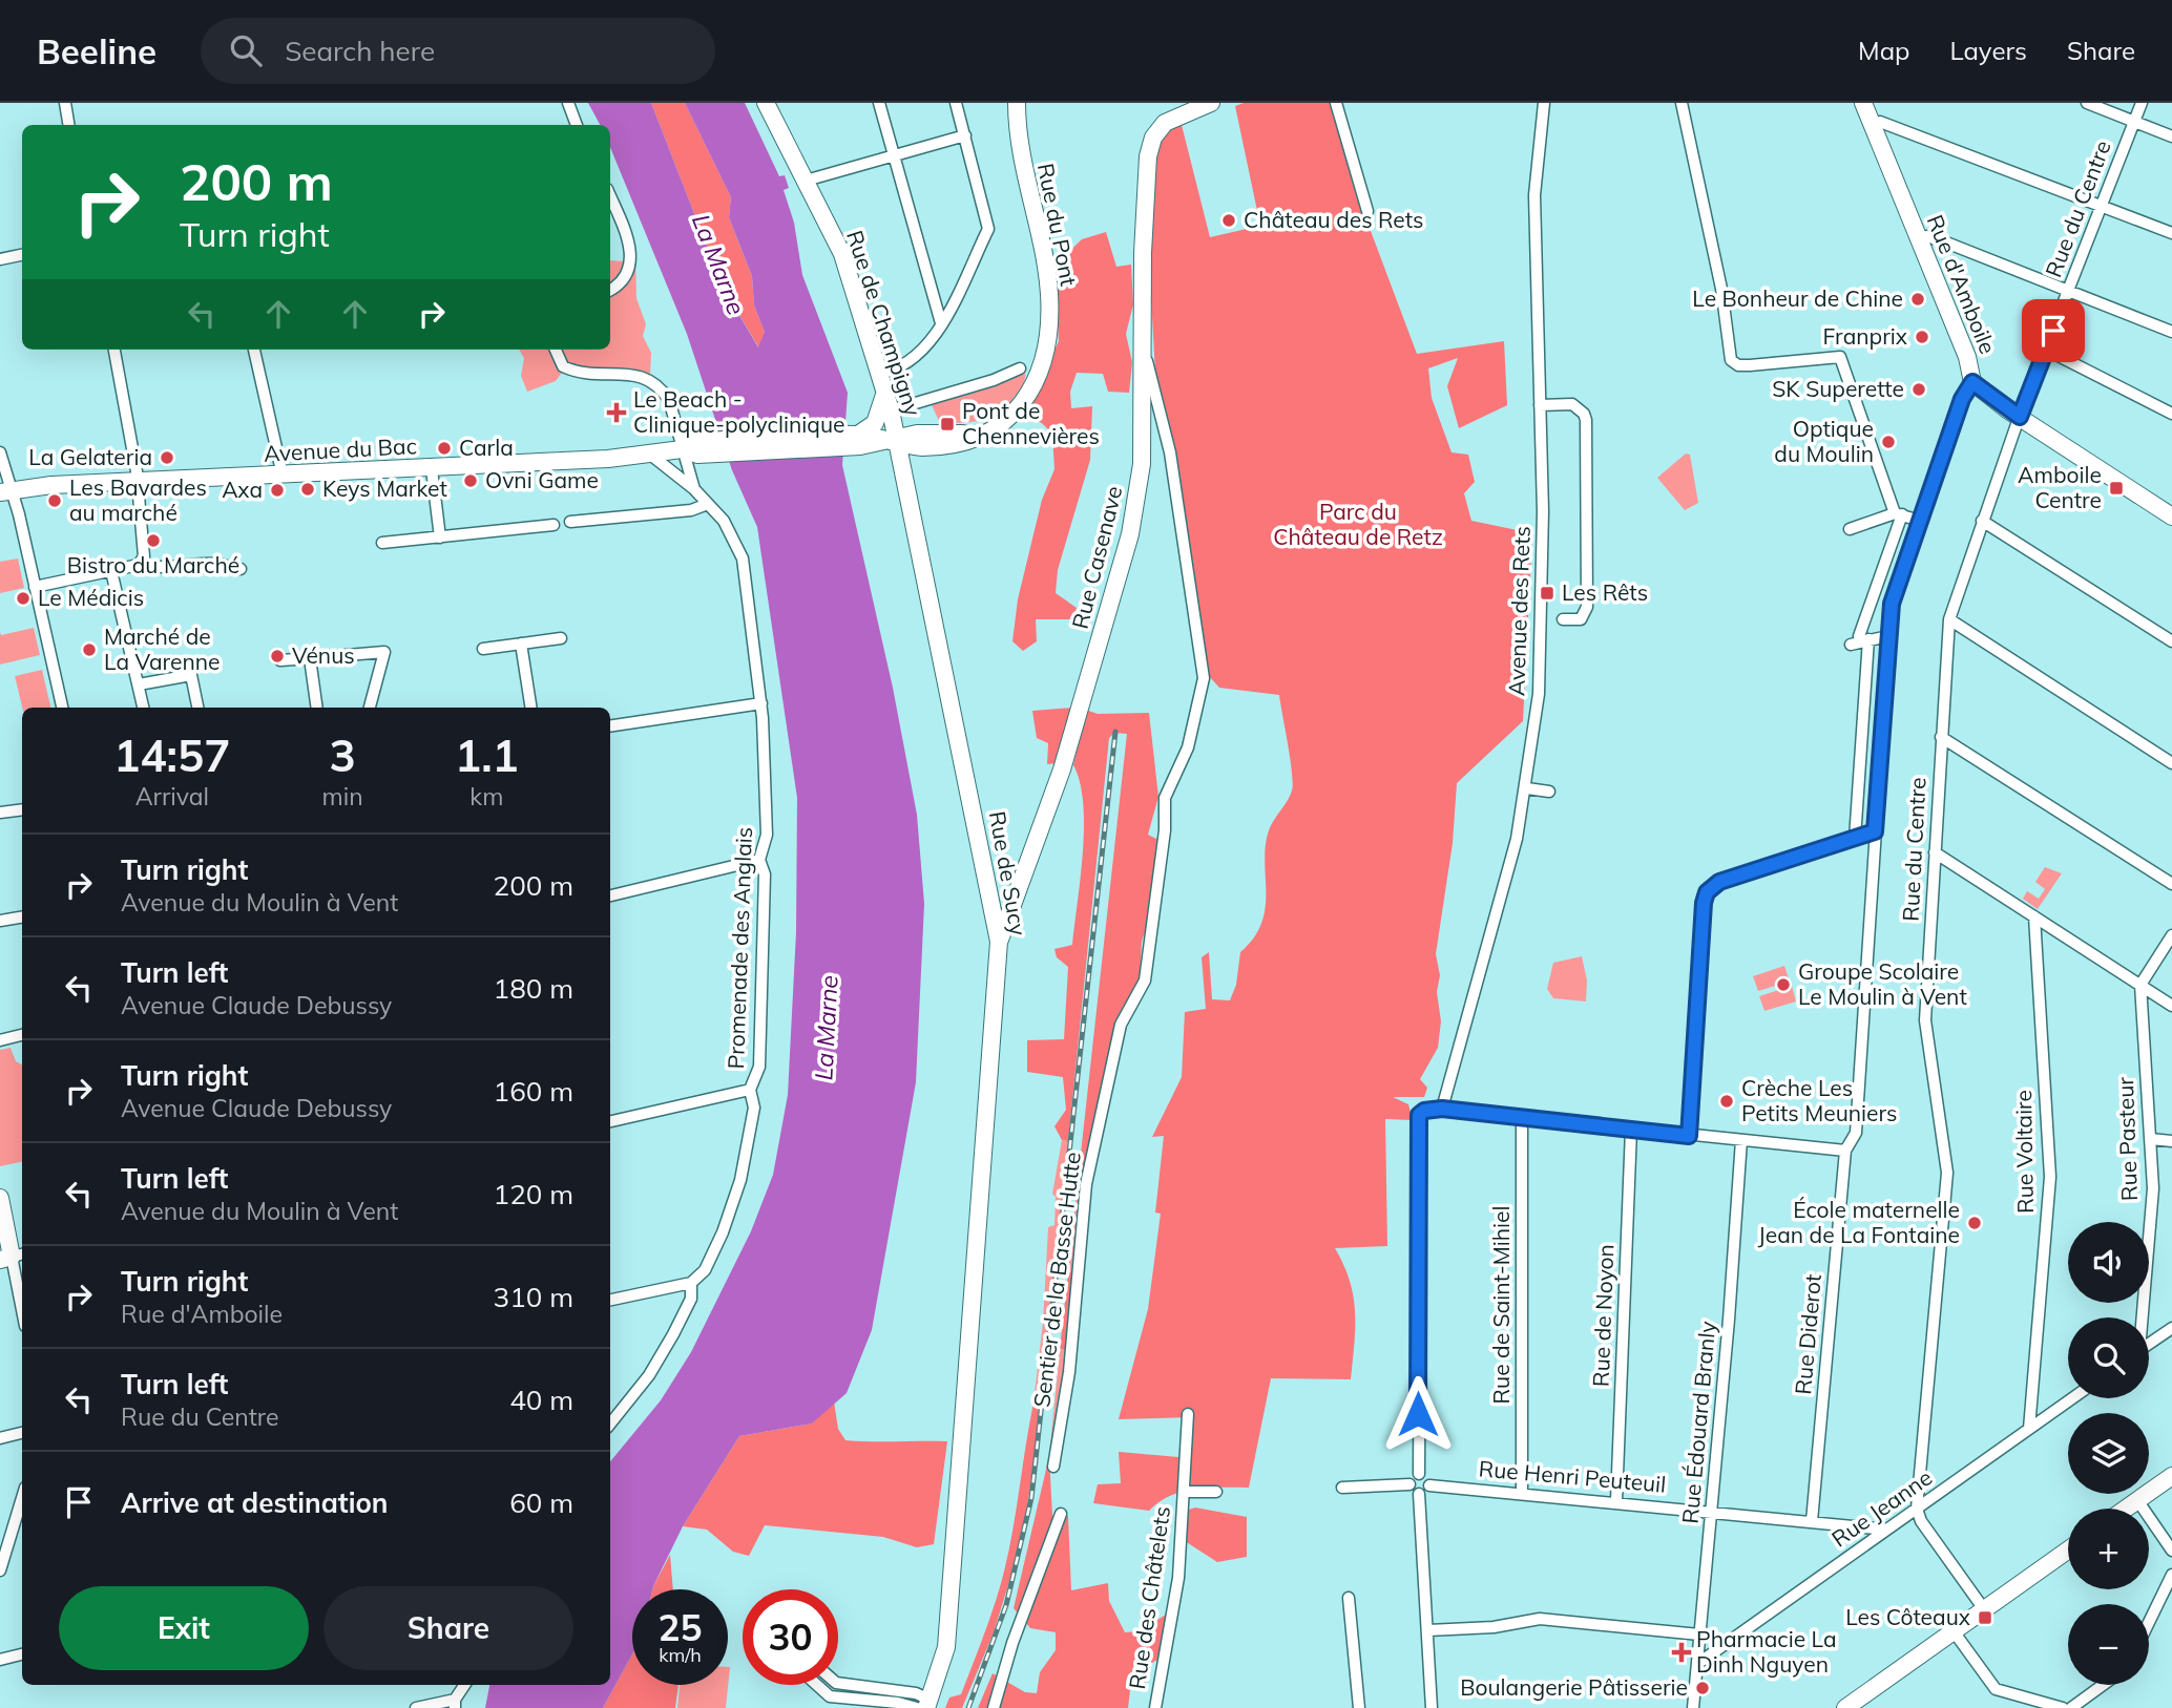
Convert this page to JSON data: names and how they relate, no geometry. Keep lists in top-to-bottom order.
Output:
{
  "streets": {
    "main road": [
      "Rue du Pont",
      "Rue d'Amboile",
      "Rue de Champigny",
      "Avenue du Bac",
      "Rue Casenave",
      "Rue de Sucy"
    ],
    "street": [
      "Rue du Centre",
      "Avenue des Rets",
      "Promenade des Anglais",
      "Rue Pasteur",
      "Rue Voltaire",
      "Sentier de la Basse Hutte",
      "Rue de Saint-Mihiel",
      "Rue de Noyon",
      "Rue Diderot",
      "Rue Édouard Branly",
      "Rue Henri Peuteuil",
      "Rue Jeanne",
      "Rue des Châtelets"
    ]
  },
  "crossings": [
    ["Rue du Centre", "Rue d'Amboile"],
    ["Rue du Centre", "Rue Jeanne"],
    ["Rue du Pont", "Rue de Champigny"],
    ["Rue du Pont", "Avenue du Bac"],
    ["Rue du Pont", "Rue de Sucy"],
    ["Rue d'Amboile", "Rue Diderot"],
    ["Rue de Champigny", "Rue de Sucy"],
    ["Avenue du Bac", "Promenade des Anglais"],
    ["Rue Casenave", "Rue de Sucy"],
    ["Rue Casenave", "Sentier de la Basse Hutte"],
    ["Rue Voltaire", "Rue Jeanne"],
    ["Rue de Saint-Mihiel", "Rue Henri Peuteuil"],
    ["Rue de Noyon", "Rue Henri Peuteuil"],
    ["Rue Diderot", "Rue Henri Peuteuil"],
    ["Rue Édouard Branly", "Rue Henri Peuteuil"],
    ["Rue Édouard Branly", "Rue Jeanne"],
    ["Rue Henri Peuteuil", "Rue Jeanne"]
  ],
  "water": ["La Marne"],
  "parks": ["Parc du Château de Retz"],
  "places": {
    "other": [
      "Château des Rets",
      "Le Bonheur de Chine",
      "Franprix",
      "SK Superette",
      "Optique du Moulin",
      "Carla",
      "La Gelateria",
      "Ovni Game",
      "Keys Market",
      "Axa",
      "Les Bavardes au marché",
      "Bistro du Marché",
      "Le Médicis",
      "Marché de La Varenne",
      "Vénus",
      "Groupe Scolaire Le Moulin à Vent",
      "Crèche Les Petits Meuniers",
      "École maternelle Jean de La Fontaine",
      "Boulangerie Pâtisserie"
    ],
    "health": ["Le Beach - Clinique-polyclinique", "Pharmacie La Dinh Nguyen"],
    "transit": [
      "Pont de Chennevières",
      "Amboile Centre",
      "Les Rêts",
      "Les Côteaux"
    ]
  },
  "page": {
    "header": "Beeline",
    "search": "Search here",
    "nav": ["Map", "Layers", "Share"],
    "turn": ["200 m", "Turn right"],
    "eta": [
      "14:57",
      "Arrival",
      "3",
      "min",
      "1.1",
      "km"
    ],
    "list": [
      {
        "name": "Turn right",
        "note": "Avenue du Moulin à Vent",
        "value": "200 m"
      },
      {
        "name": "Turn left",
        "note": "Avenue Claude Debussy",
        "value": "180 m"
      },
      {
        "name": "Turn right",
        "note": "Avenue Claude Debussy",
        "value": "160 m"
      },
      {
        "name": "Turn left",
        "note": "Avenue du Moulin à Vent",
        "value": "120 m"
      },
      {
        "name": "Turn right",
        "note": "Rue d'Amboile",
        "value": "310 m"
      },
      {
        "name": "Turn left",
        "note": "Rue du Centre",
        "value": "40 m"
      },
      {
        "name": "Arrive at destination",
        "value": "60 m"
      }
    ],
    "map_buttons": ["+", "−"],
    "buttons": ["Exit", "Share"],
    "speed": "25 km/h",
    "limit": "30"
  }
}
